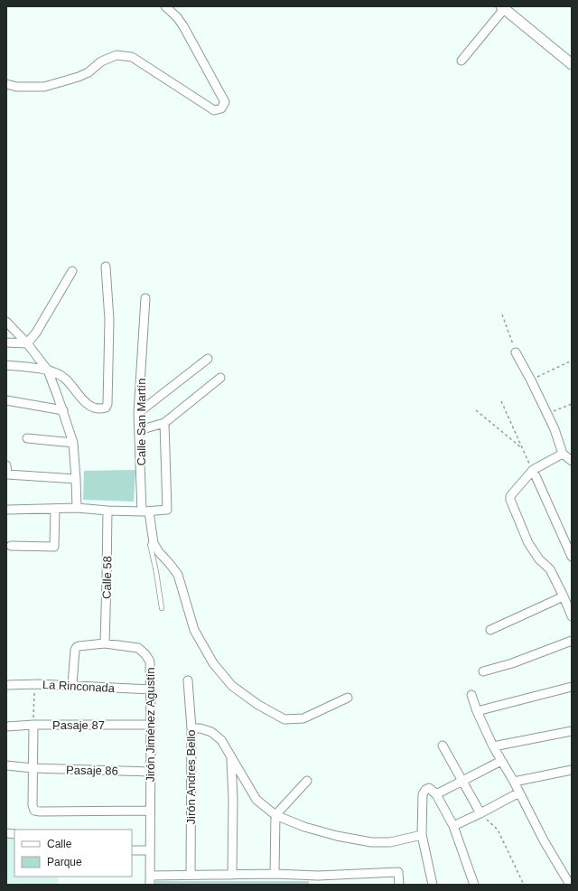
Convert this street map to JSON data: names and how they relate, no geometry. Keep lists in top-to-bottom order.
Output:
{
  "streets": {
    "street": [
      "Calle San Martín",
      "Calle 58",
      "La Rinconada",
      "Pasaje 87",
      "Jirón Jiménez Agustín",
      "Pasaje 86",
      "Jirón Andres Bello"
    ]
  },
  "crossings": [
    ["Calle 58", "Jirón Jiménez Agustín"],
    ["La Rinconada", "Jirón Jiménez Agustín"],
    ["Pasaje 87", "Jirón Jiménez Agustín"],
    ["Jirón Jiménez Agustín", "Pasaje 86"]
  ],
  "legend": ["Calle", "Parque"]
}
